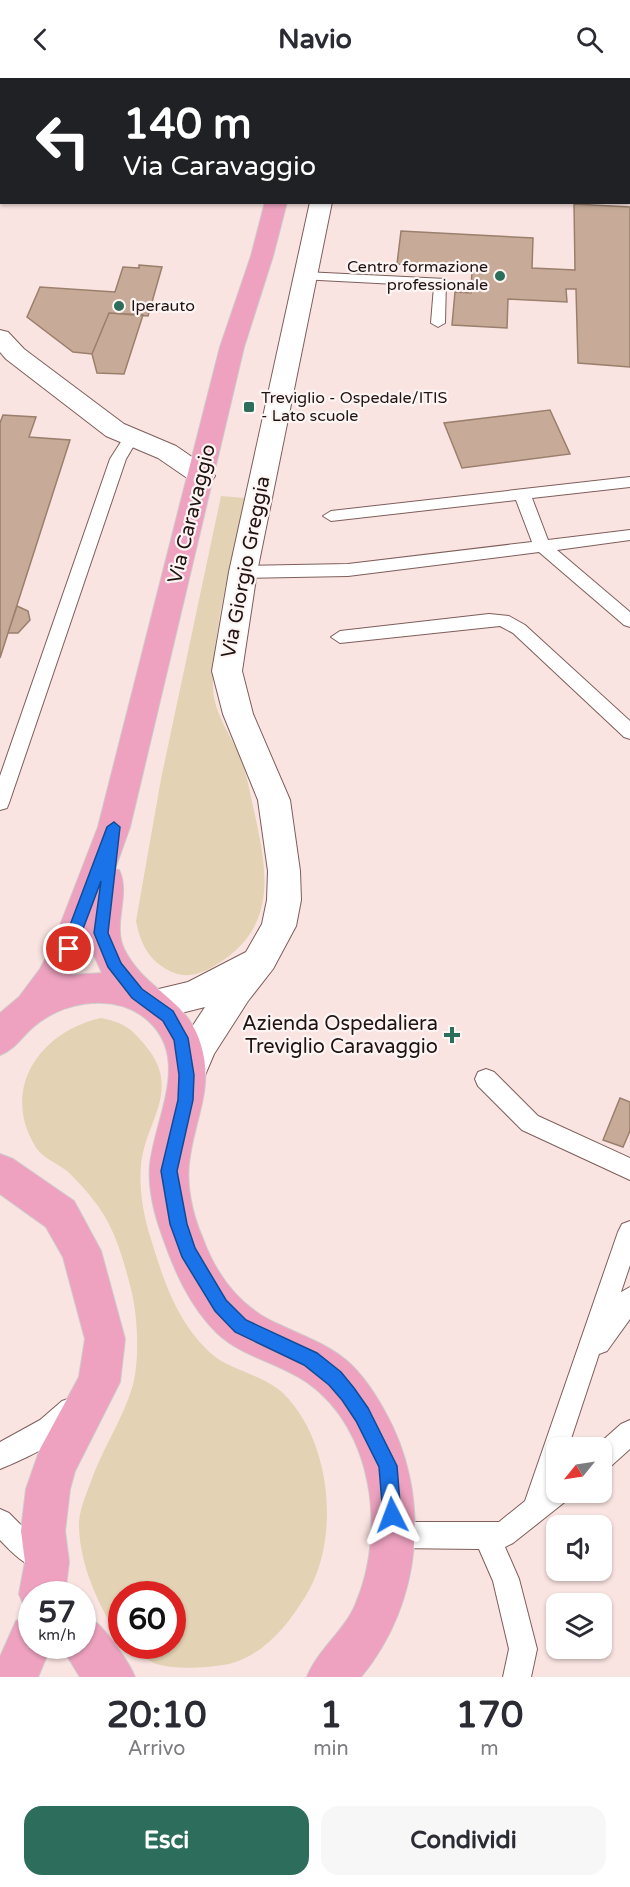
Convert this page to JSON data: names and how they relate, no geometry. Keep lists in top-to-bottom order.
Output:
{
  "streets": {
    "main road": ["Via Caravaggio"],
    "street": ["Via Giorgio Greggia"]
  },
  "crossings": [
    ["Via Caravaggio", "Via Giorgio Greggia"]
  ],
  "places": {
    "other": ["Centro formazione professionale", "Iperauto"],
    "transit": ["Treviglio - Ospedale/ITIS - Lato scuole"],
    "health": ["Azienda Ospedaliera Treviglio Caravaggio"]
  },
  "north": "bottom left",
  "page": {
    "header": "Navio",
    "turn": ["140 m", "Via Caravaggio"],
    "speed": "57 km/h",
    "limit": "60",
    "eta": [
      "20:10",
      "Arrivo",
      "1",
      "min",
      "170",
      "m"
    ],
    "buttons": ["Esci", "Condividi"]
  }
}
